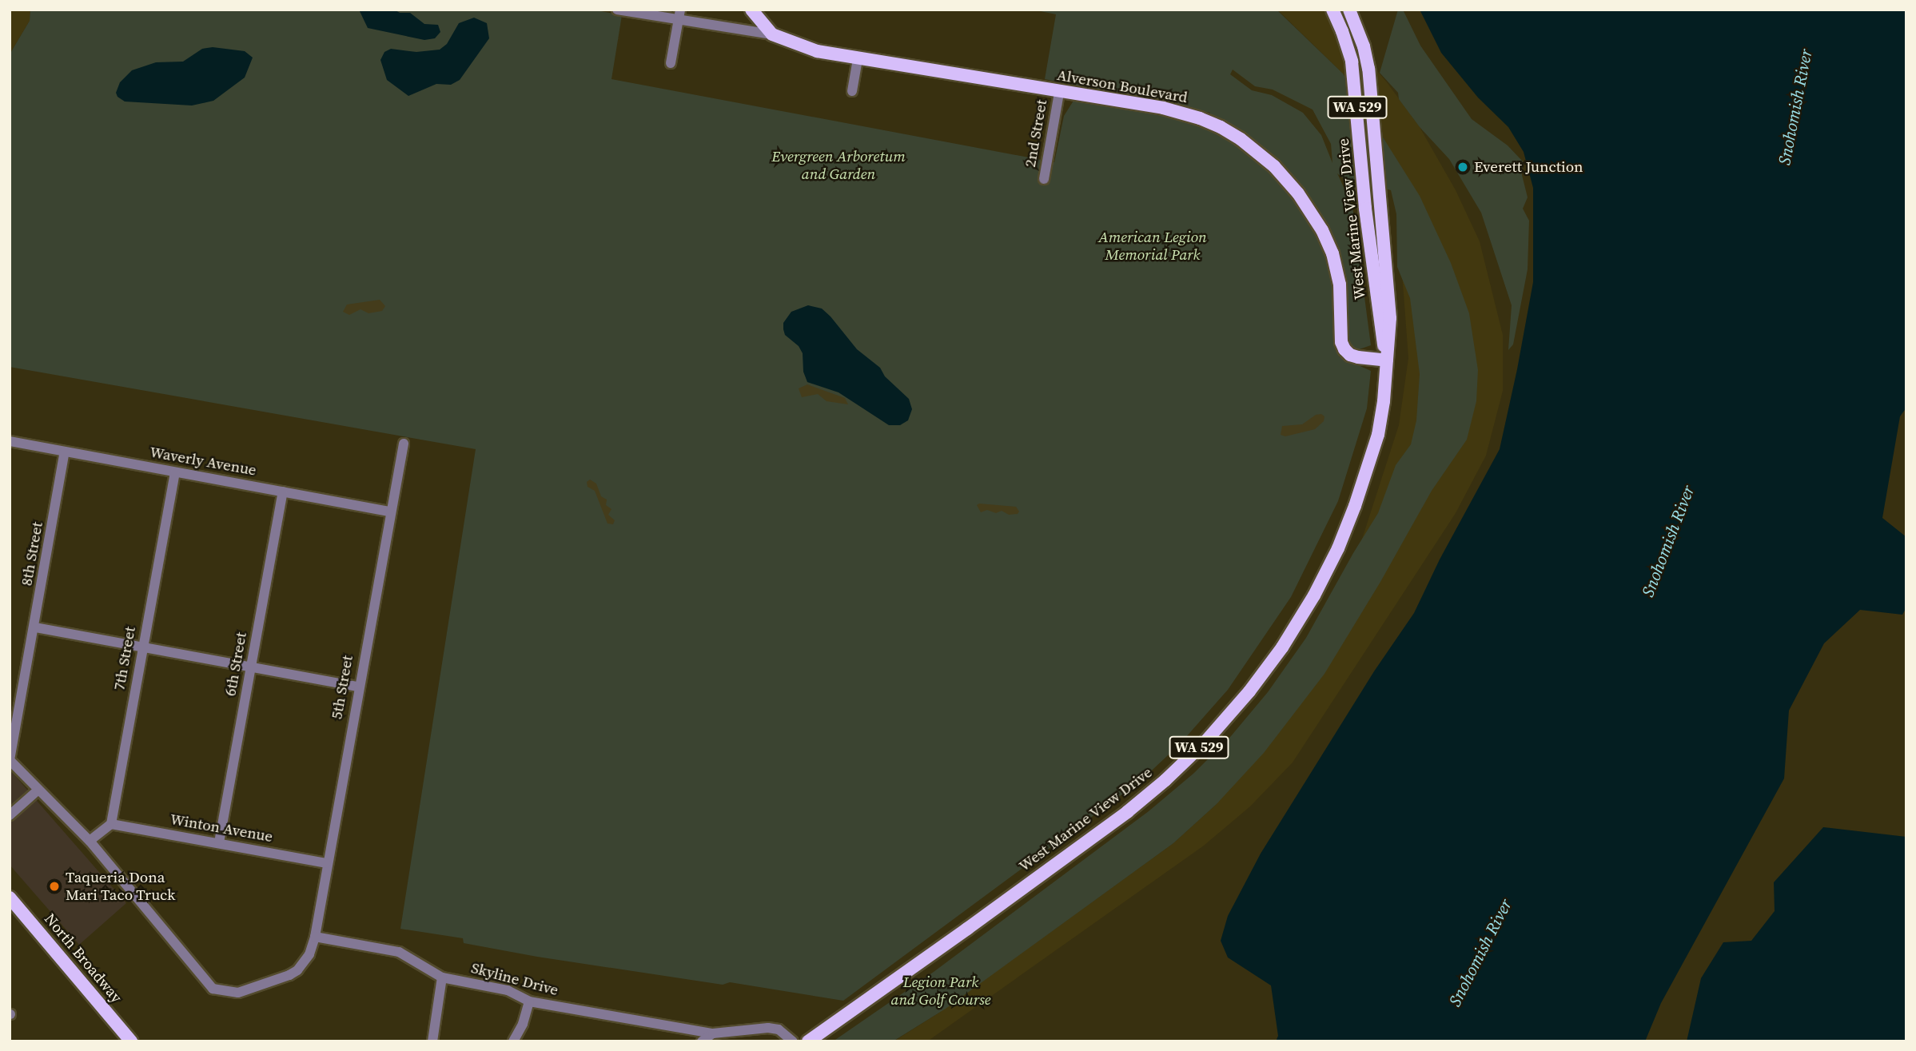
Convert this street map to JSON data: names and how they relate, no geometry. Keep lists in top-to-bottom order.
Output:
{
  "streets": {
    "main road": [
      "Alverson Boulevard",
      "WA 529",
      "West Marine View Drive",
      "North Broadway"
    ],
    "street": [
      "2nd Street",
      "Waverly Avenue",
      "8th Street",
      "7th Street",
      "6th Street",
      "5th Street",
      "Winton Avenue",
      "Skyline Drive"
    ]
  },
  "crossings": [
    ["Alverson Boulevard", "2nd Street"],
    ["Alverson Boulevard", "West Marine View Drive"],
    ["Waverly Avenue", "8th Street"],
    ["Waverly Avenue", "7th Street"],
    ["Waverly Avenue", "6th Street"],
    ["Waverly Avenue", "5th Street"],
    ["8th Street", "5th Street"],
    ["7th Street", "Winton Avenue"],
    ["6th Street", "Winton Avenue"],
    ["5th Street", "Winton Avenue"],
    ["5th Street", "Skyline Drive"]
  ],
  "water": ["Snohomish River"],
  "parks": ["Evergreen Arboretum and Garden", "American Legion Memorial Park", "Legion Park and Golf Course"],
  "places": ["Everett Junction", "Taqueria Dona Mari Taco Truck"]
}
